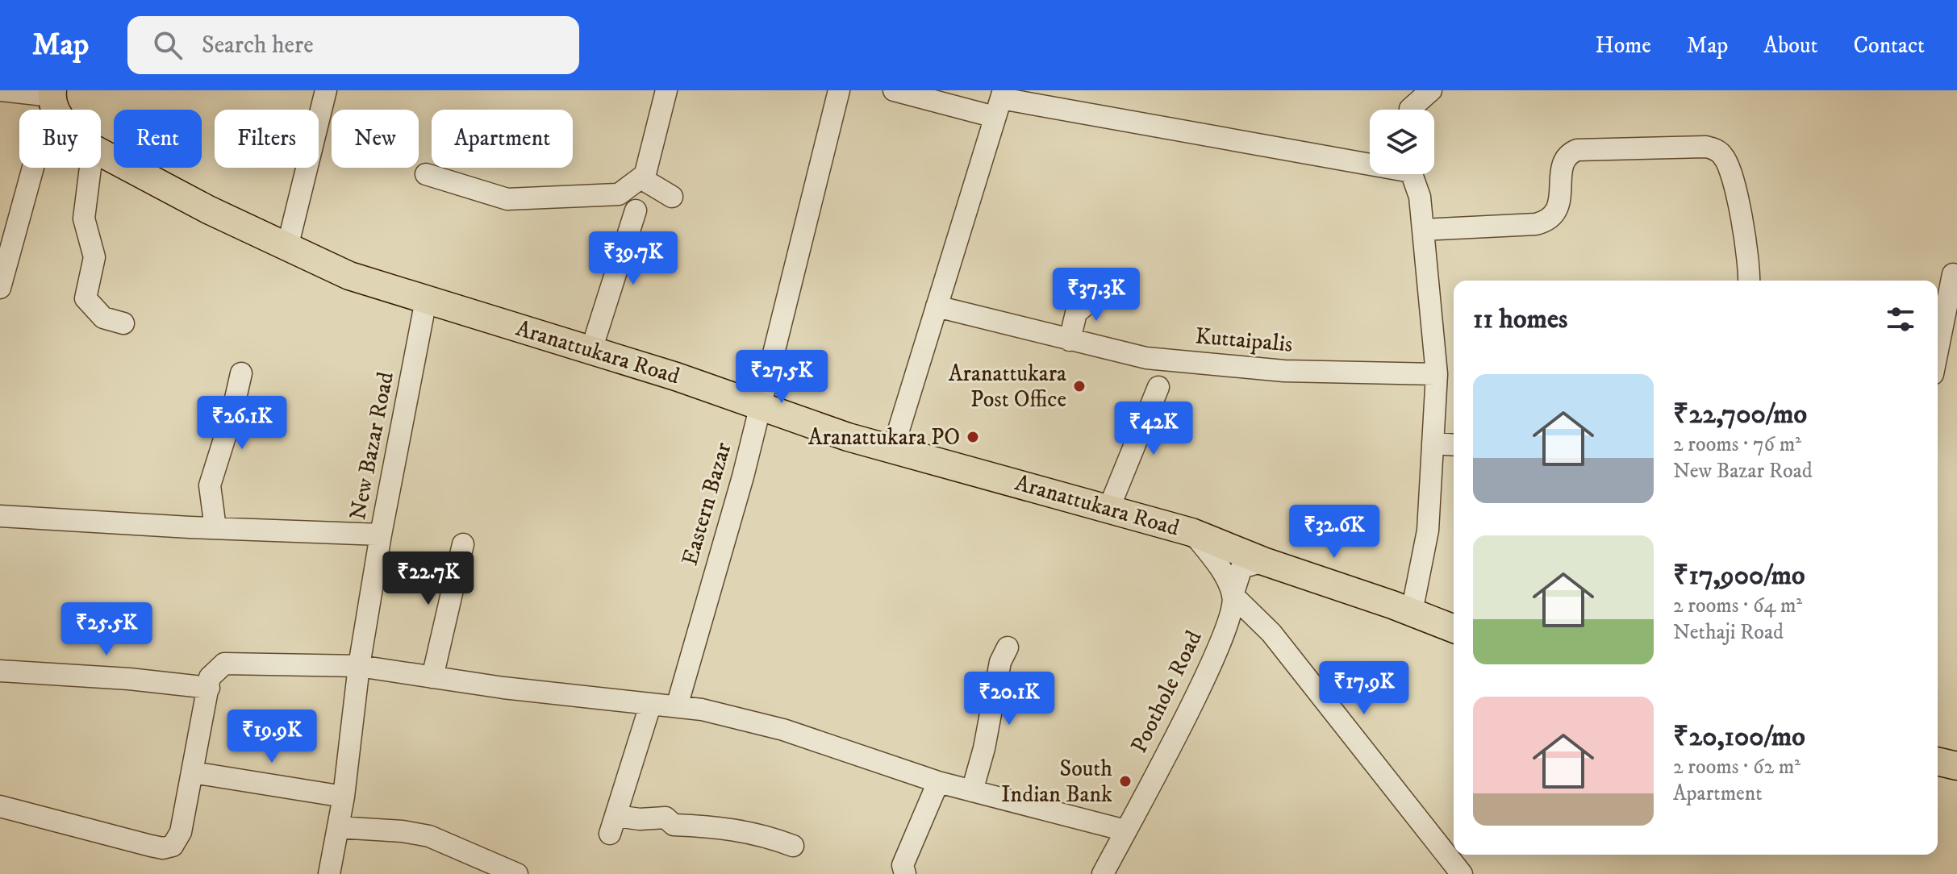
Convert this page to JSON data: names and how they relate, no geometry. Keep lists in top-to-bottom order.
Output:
{
  "streets": {
    "main road": ["Aranattukara Road"],
    "street": [
      "Kuttaipalis",
      "New Bazar Road",
      "Eastern Bazar",
      "Poothole Road"
    ]
  },
  "crossings": [
    ["Aranattukara Road", "New Bazar Road"],
    ["Aranattukara Road", "Eastern Bazar"],
    ["Aranattukara Road", "Poothole Road"]
  ],
  "places": ["Aranattukara Post Office", "Aranattukara PO", "South Indian Bank"],
  "page": {
    "header": "Map",
    "search": "Search here",
    "nav": [
      "Home",
      "Map",
      "About",
      "Contact"
    ],
    "chip": [
      "Buy",
      "Rent",
      "Filters",
      "New",
      "Apartment"
    ],
    "price": [
      "₹39.7K",
      "₹37.3K",
      "₹27.5K",
      "₹26.1K",
      "₹42K",
      "₹32.6K",
      "₹22.7K",
      "₹25.5K",
      "₹17.9K",
      "₹20.1K",
      "₹19.9K"
    ],
    "heading": "11 homes",
    "list": [
      {
        "name": "₹22,700/mo",
        "note": "2 rooms · 76 m² · New Bazar Road"
      },
      {
        "name": "₹17,900/mo",
        "note": "2 rooms · 64 m² · Nethaji Road"
      },
      {
        "name": "₹20,100/mo",
        "note": "2 rooms · 62 m² · Apartment"
      }
    ]
  }
}
